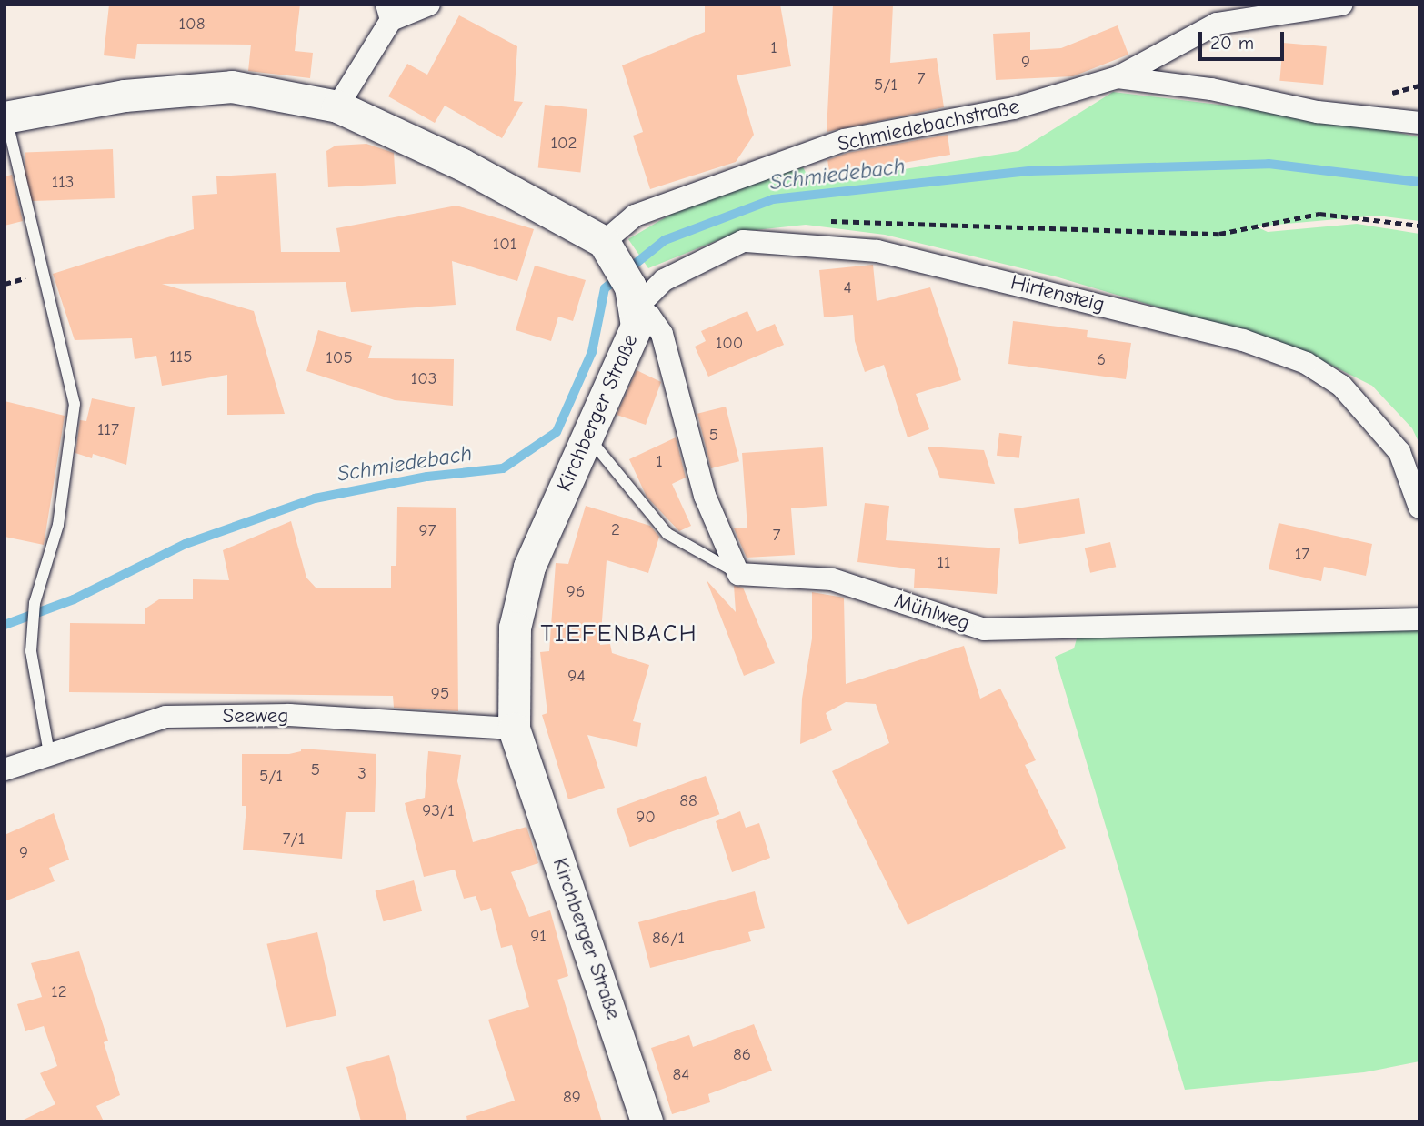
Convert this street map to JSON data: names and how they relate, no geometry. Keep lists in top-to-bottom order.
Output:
{
  "streets": {
    "main road": ["Kirchberger Straße"],
    "street": [
      "Schmiedebachstraße",
      "Hirtensteig",
      "Mühlweg",
      "Seeweg"
    ]
  },
  "crossings": [
    ["Hirtensteig", "Kirchberger Straße"],
    ["Kirchberger Straße", "Seeweg"]
  ],
  "districts": ["TIEFENBACH"],
  "water": ["Schmiedebach"],
  "house_numbers": [
    "108",
    "1",
    "9",
    "7",
    "5/1",
    "102",
    "113",
    "101",
    "4",
    "100",
    "115",
    "105",
    "6",
    "103",
    "117",
    "5",
    "1",
    "2",
    "97",
    "7",
    "17",
    "11",
    "96",
    "94",
    "95",
    "5",
    "3",
    "5/1",
    "88",
    "93/1",
    "90",
    "7/1",
    "9",
    "91",
    "86/1",
    "12",
    "86",
    "84",
    "89"
  ],
  "scale_bar": "20 m"
}
